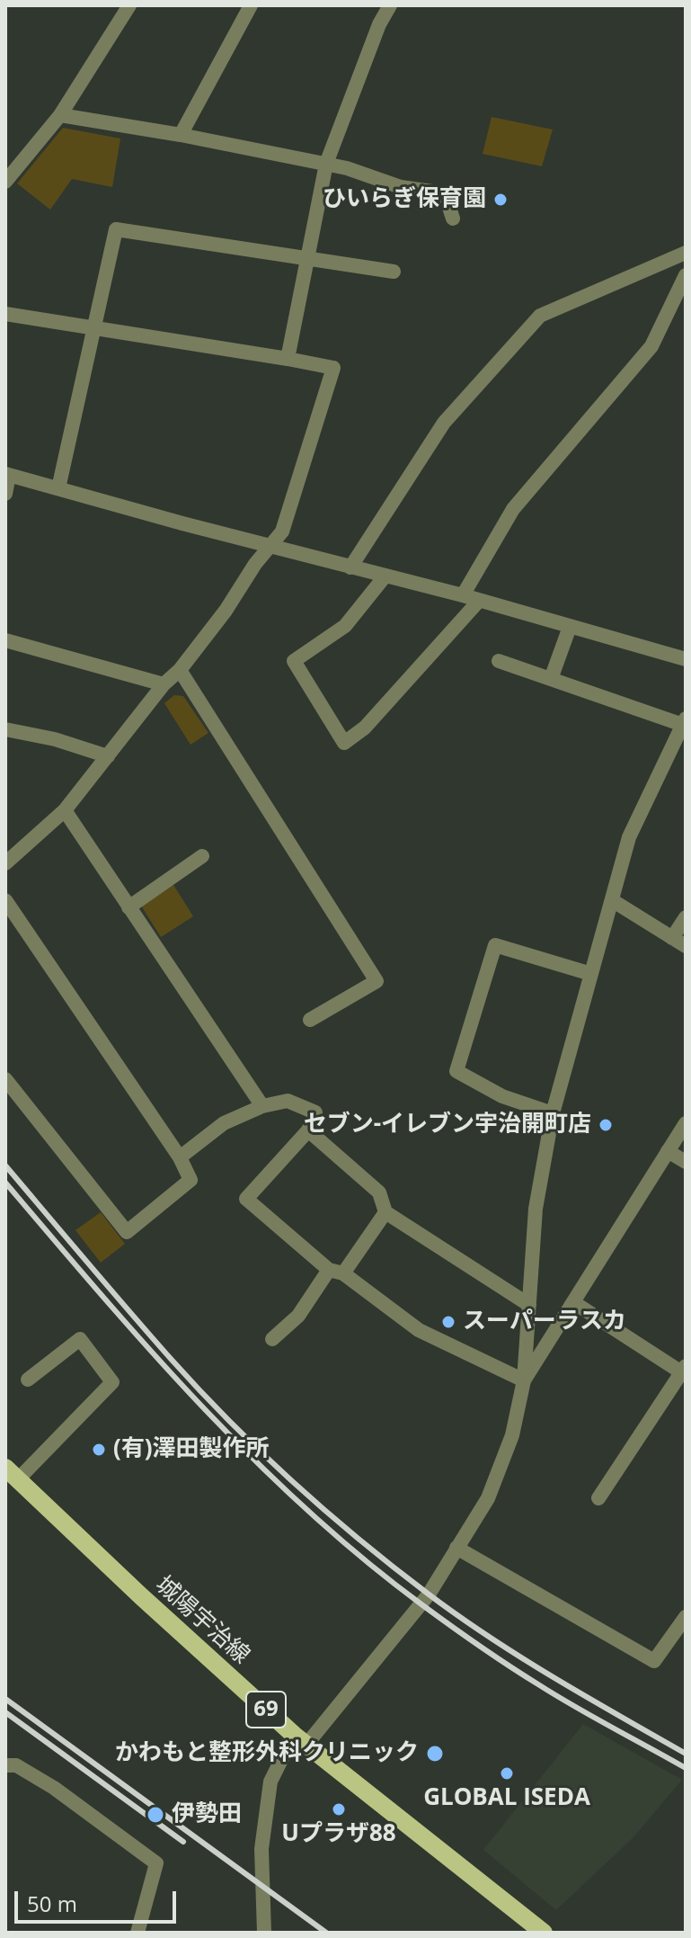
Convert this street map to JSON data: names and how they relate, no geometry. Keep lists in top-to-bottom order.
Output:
{
  "streets": {
    "main road": ["城陽宇治線", "69"]
  },
  "places": [
    "ひいらぎ保育園",
    "セブン-イレブン宇治開町店",
    "スーパーラスカ",
    "(有)澤田製作所",
    "かわもと整形外科クリニック",
    "GLOBAL ISEDA",
    "Uプラザ88",
    "伊勢田"
  ],
  "scale_bar": "50 m"
}
